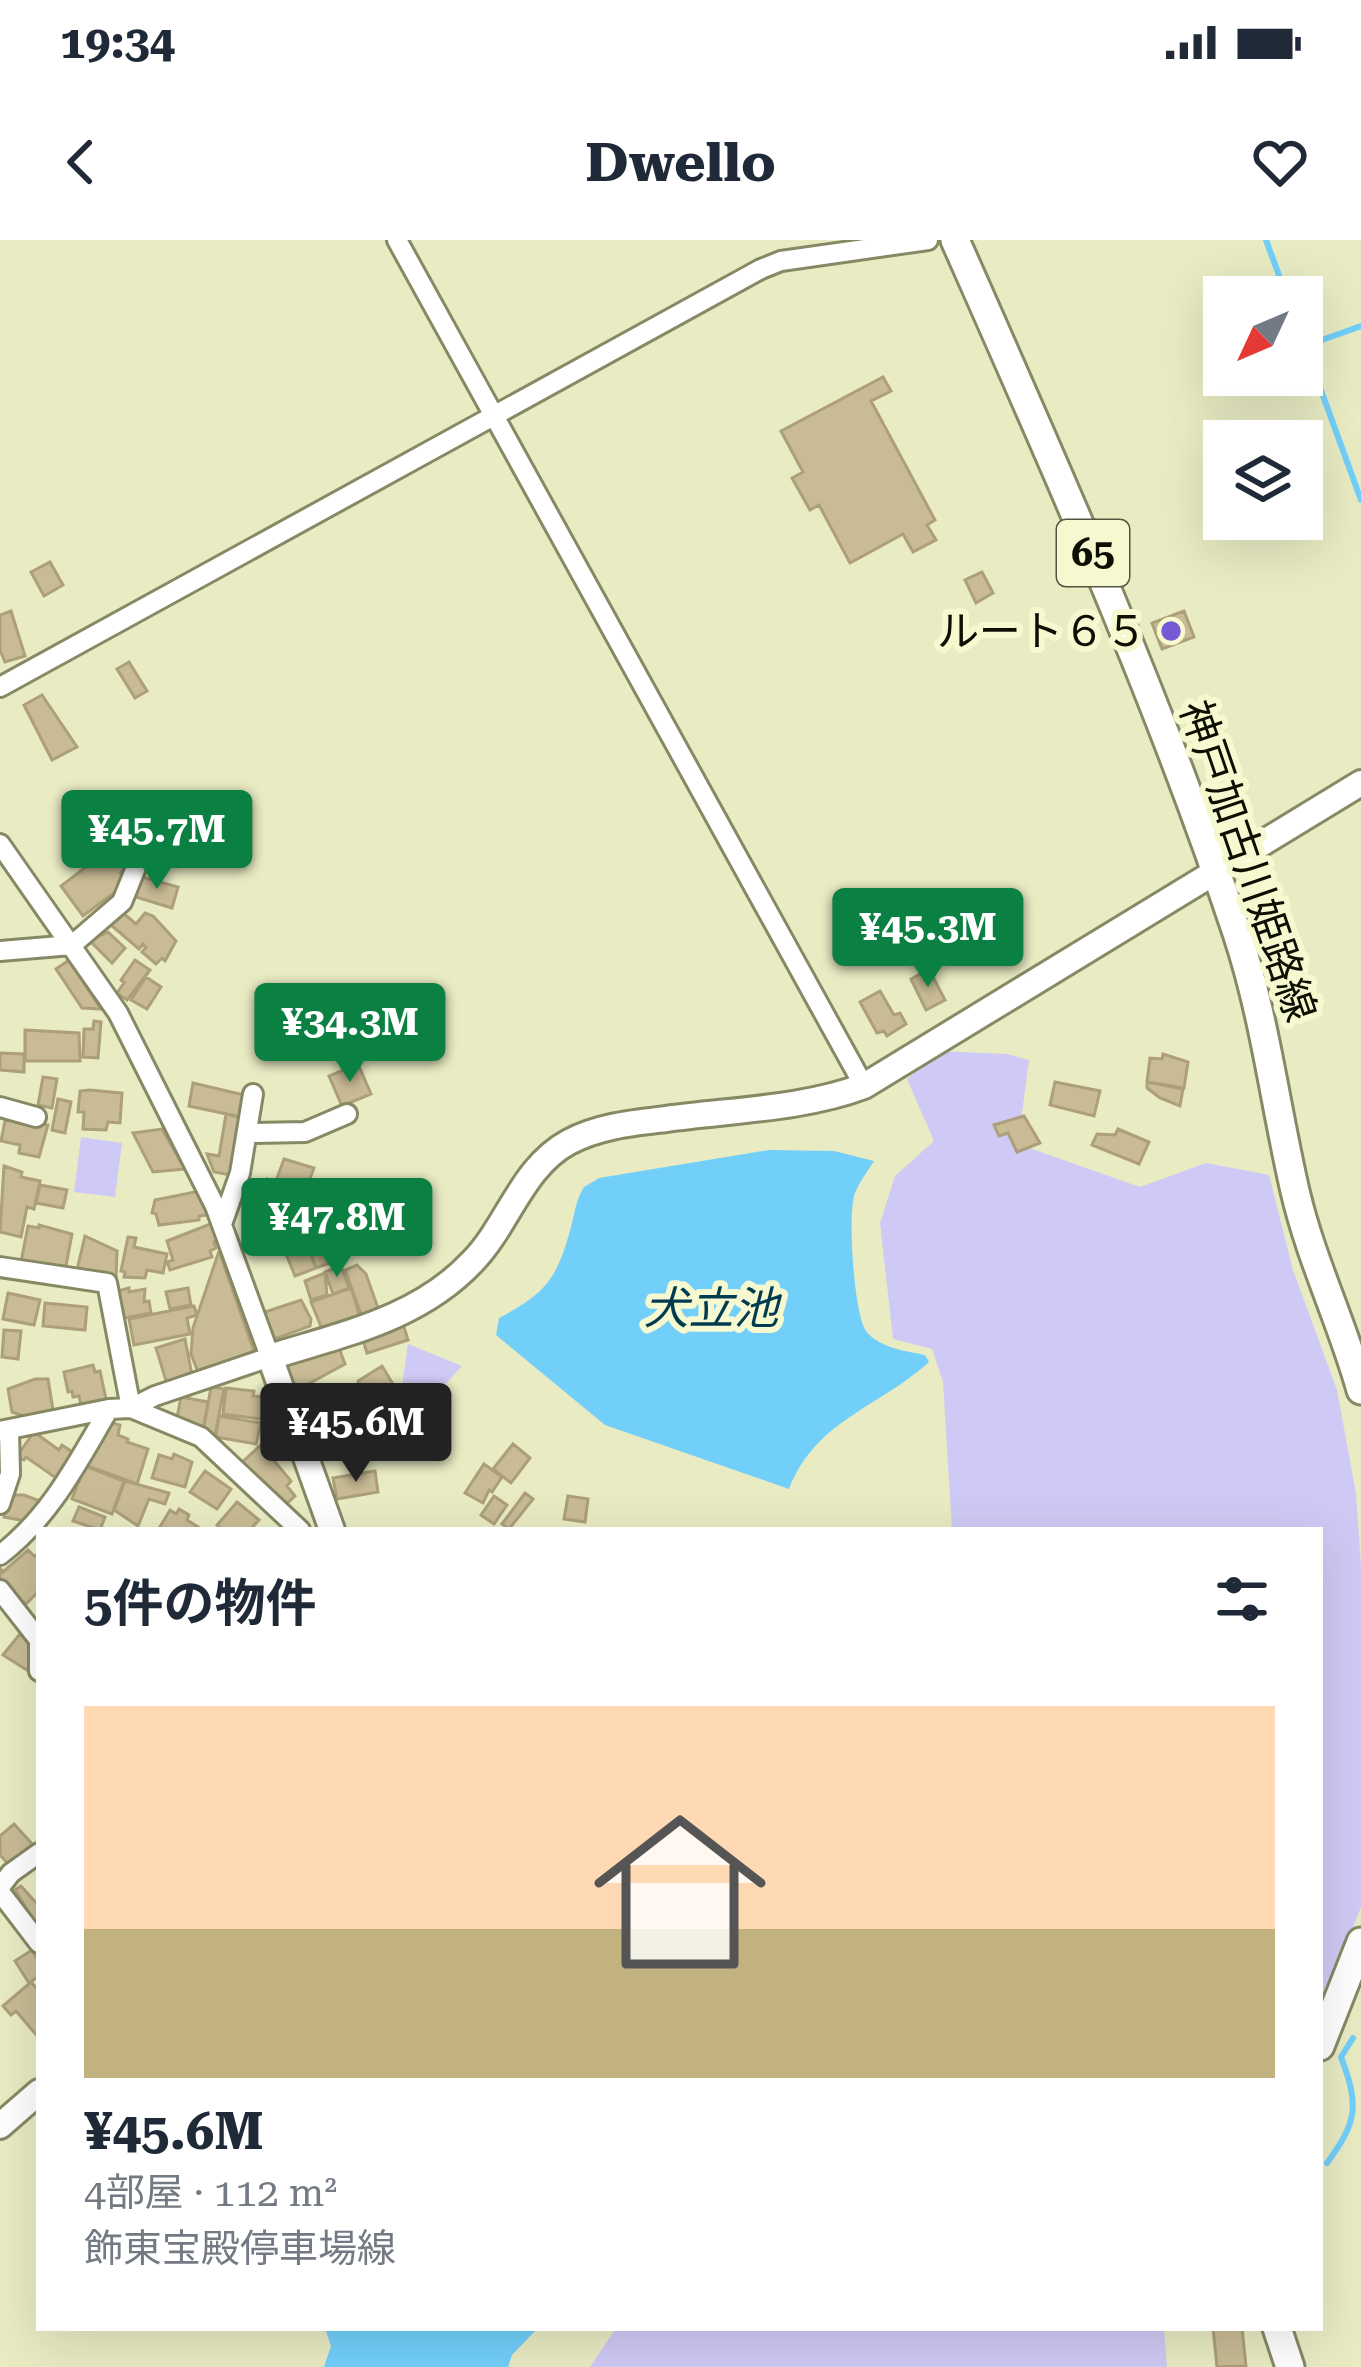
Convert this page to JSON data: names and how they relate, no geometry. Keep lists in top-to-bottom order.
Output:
{
  "streets": {
    "main road": ["65", "神戸加古川姫路線"]
  },
  "water": ["犬立池"],
  "places": ["ルート６５"],
  "north": "bottom left",
  "page": {
    "status": "19:34",
    "header": "Dwello",
    "price": [
      "¥45.7M",
      "¥45.3M",
      "¥34.3M",
      "¥47.8M",
      "¥45.6M"
    ],
    "heading": "5件の物件",
    "list": [
      {
        "name": "¥45.6M",
        "note": "4部屋 · 112 m² · 飾東宝殿停車場線"
      }
    ]
  }
}
